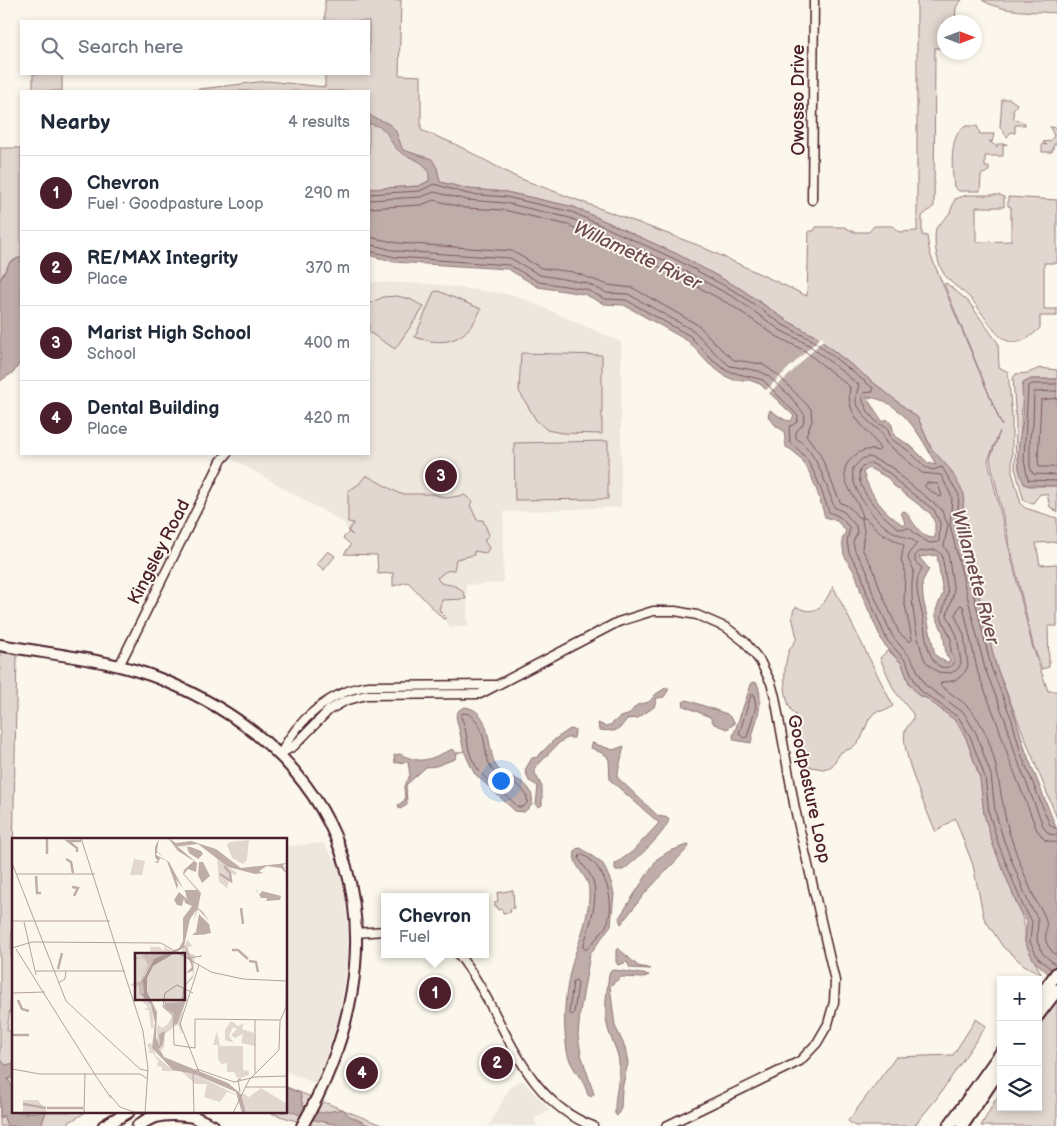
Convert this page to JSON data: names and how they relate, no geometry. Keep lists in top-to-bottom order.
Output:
{
  "streets": {
    "street": ["Owosso Drive", "Kingsley Road", "Goodpasture Loop"]
  },
  "water": ["Willamette River"],
  "north": "right",
  "page": {
    "search": "Search here",
    "heading": ["Nearby", "4 results"],
    "list": [
      {
        "mark": "1",
        "name": "Chevron",
        "note": "Fuel · Goodpasture Loop",
        "value": "290 m"
      },
      {
        "mark": "2",
        "name": "RE/MAX Integrity",
        "note": "Place",
        "value": "370 m"
      },
      {
        "mark": "3",
        "name": "Marist High School",
        "note": "School",
        "value": "400 m"
      },
      {
        "mark": "4",
        "name": "Dental Building",
        "note": "Place",
        "value": "420 m"
      }
    ],
    "pins": [
      "3",
      "1",
      "2",
      "4"
    ],
    "popup": ["Chevron", "Fuel"],
    "map_buttons": ["+", "−"]
  }
}
